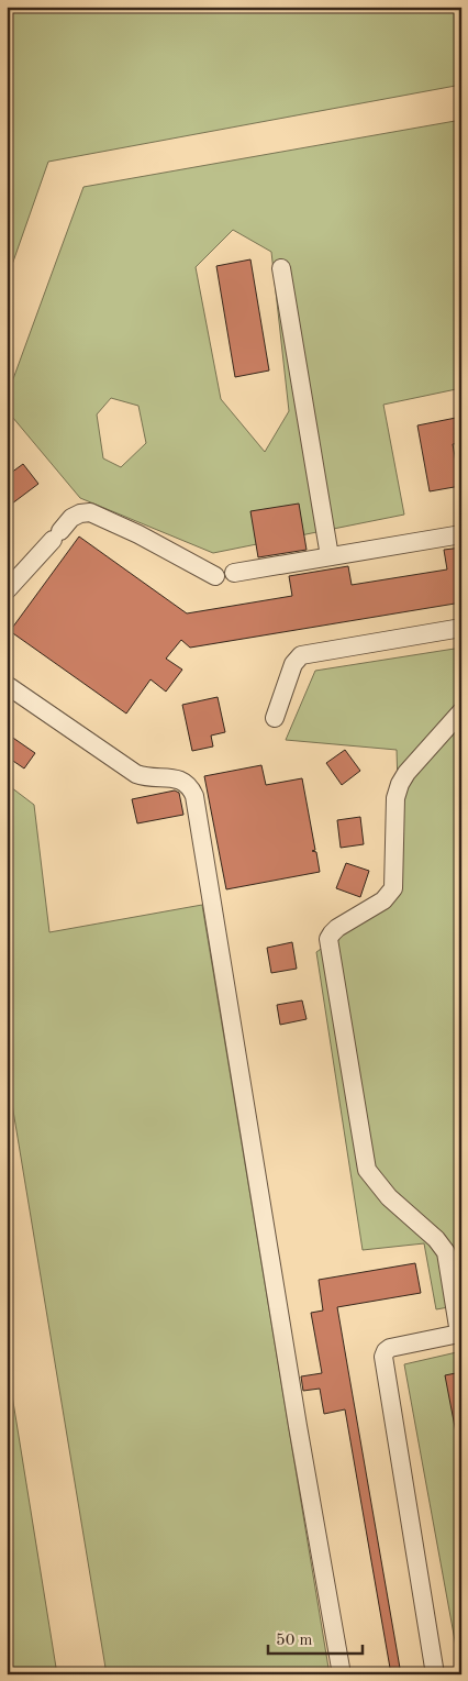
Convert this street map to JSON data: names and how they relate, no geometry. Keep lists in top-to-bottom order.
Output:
{
  "scale_bar": "50 m"
}
